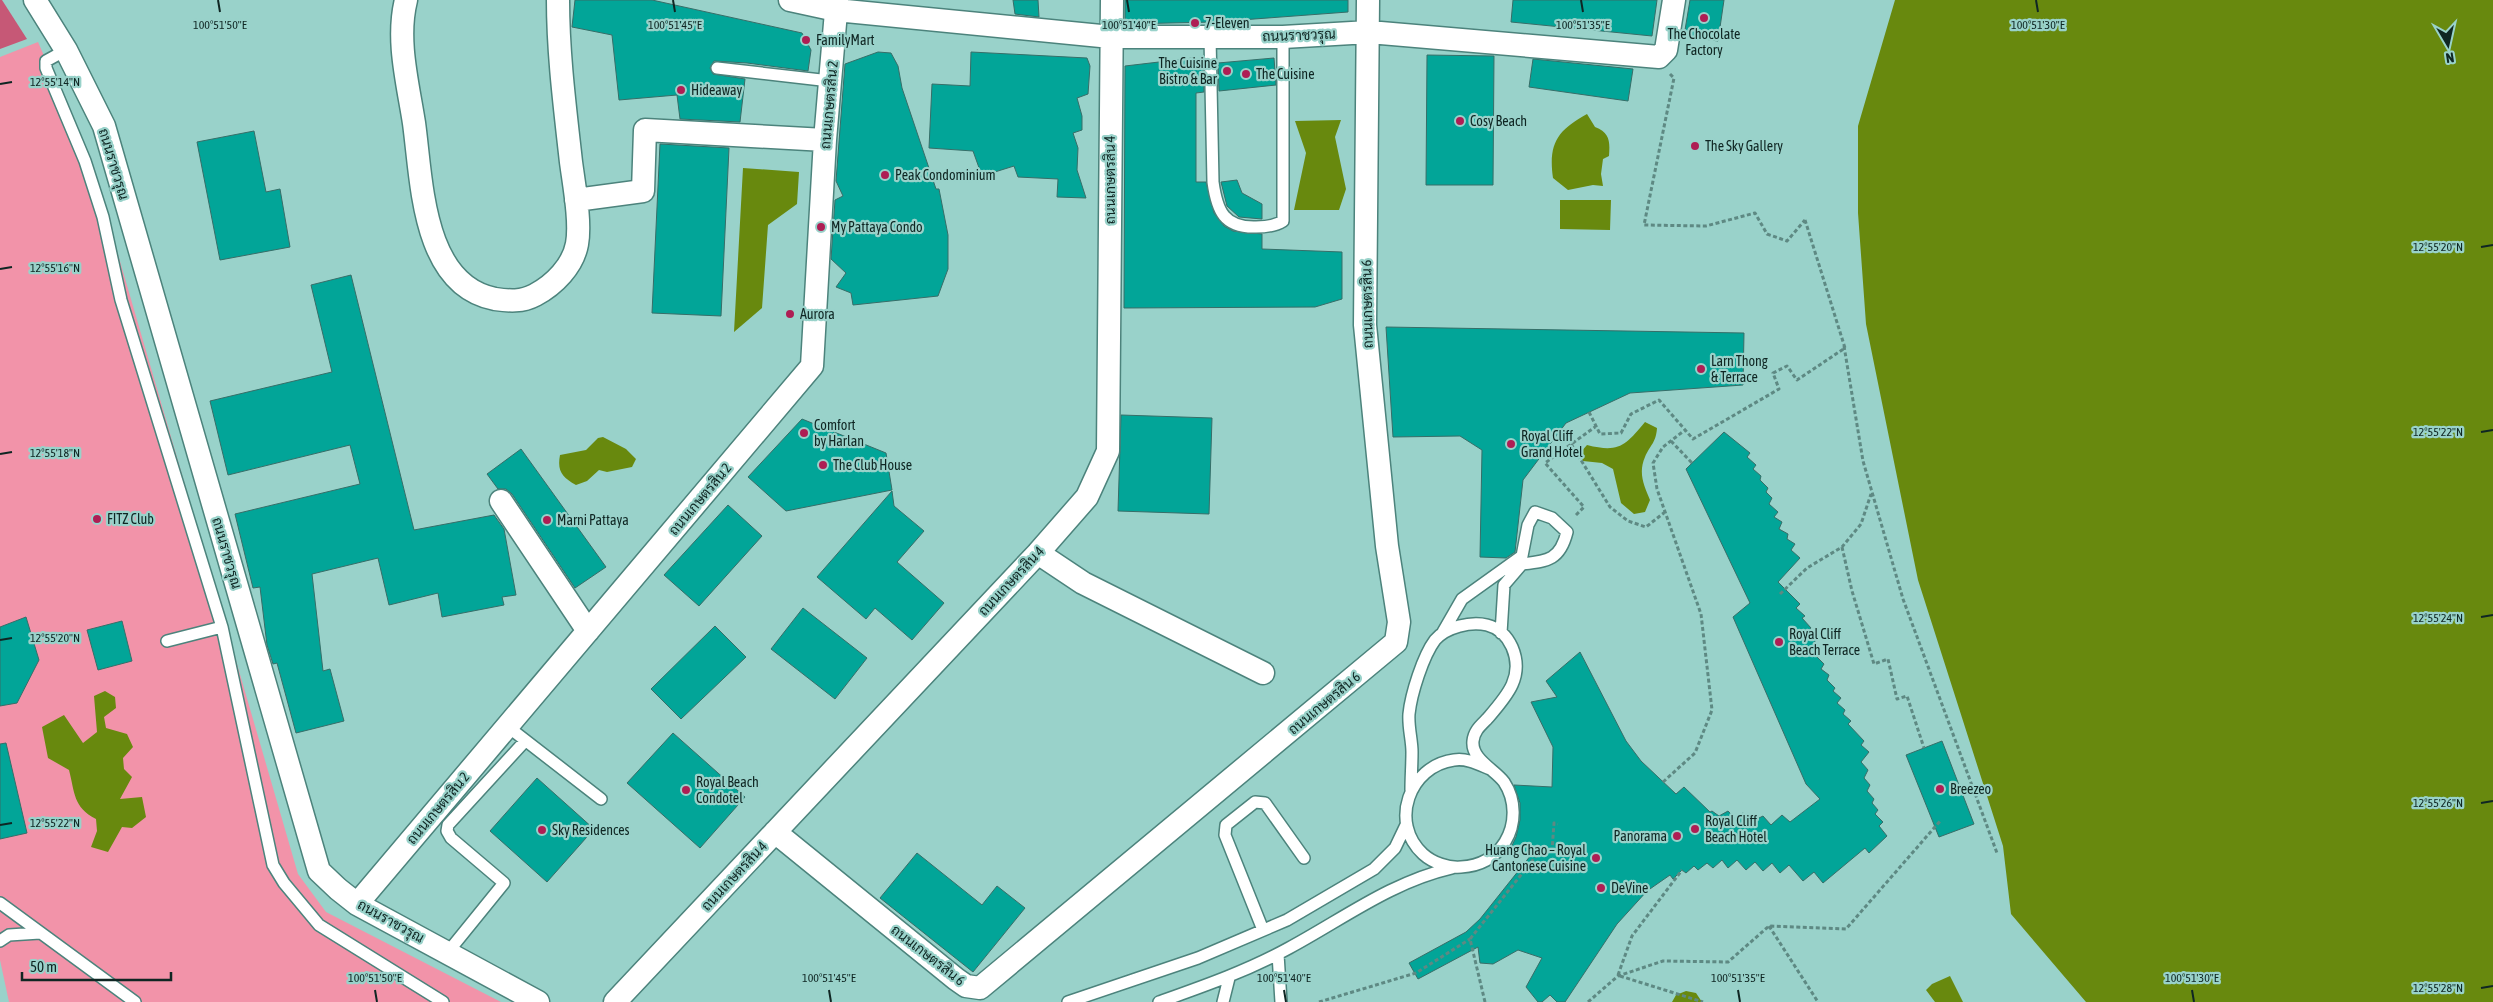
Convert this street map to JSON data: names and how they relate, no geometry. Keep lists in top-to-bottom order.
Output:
{
  "streets": {
    "street": [
      "ถนนราชวรุณ",
      "ถนนเกษตรสิน 2",
      "ถนนเกษตรสิน 4",
      "ถนนเกษตรสิน 6"
    ]
  },
  "crossings": [
    ["ถนนราชวรุณ", "ถนนเกษตรสิน 2"],
    ["ถนนราชวรุณ", "ถนนเกษตรสิน 4"],
    ["ถนนราชวรุณ", "ถนนเกษตรสิน 6"],
    ["ถนนเกษตรสิน 4", "ถนนเกษตรสิน 6"]
  ],
  "places": [
    "The Chocolate Factory",
    "7-Eleven",
    "FamilyMart",
    "The Cuisine Bistro & Bar",
    "The Cuisine",
    "Hideaway",
    "Cosy Beach",
    "The Sky Gallery",
    "Peak Condominium",
    "My Pattaya Condo",
    "Aurora",
    "Larn Thong & Terrace",
    "Comfort by Harlan",
    "Royal Cliff Grand Hotel",
    "The Club House",
    "FITZ Club",
    "Marni Pattaya",
    "Royal Cliff Beach Terrace",
    "Breezeo",
    "Royal Beach Condotel",
    "Royal Cliff Beach Hotel",
    "Sky Residences",
    "Panorama",
    "Huang Chao – Royal Cantonese Cuisine",
    "DeVine"
  ],
  "scale_bar": "50 m",
  "north": "bottom",
  "coordinates": [
    "100°51'50\"E",
    "100°51'45\"E",
    "100°51'40\"E",
    "100°51'35\"E",
    "100°51'30\"E",
    "12°55'14\"N",
    "12°55'20\"N",
    "12°55'16\"N",
    "12°55'22\"N",
    "12°55'18\"N",
    "12°55'24\"N",
    "12°55'26\"N",
    "12°55'28\"N"
  ]
}
